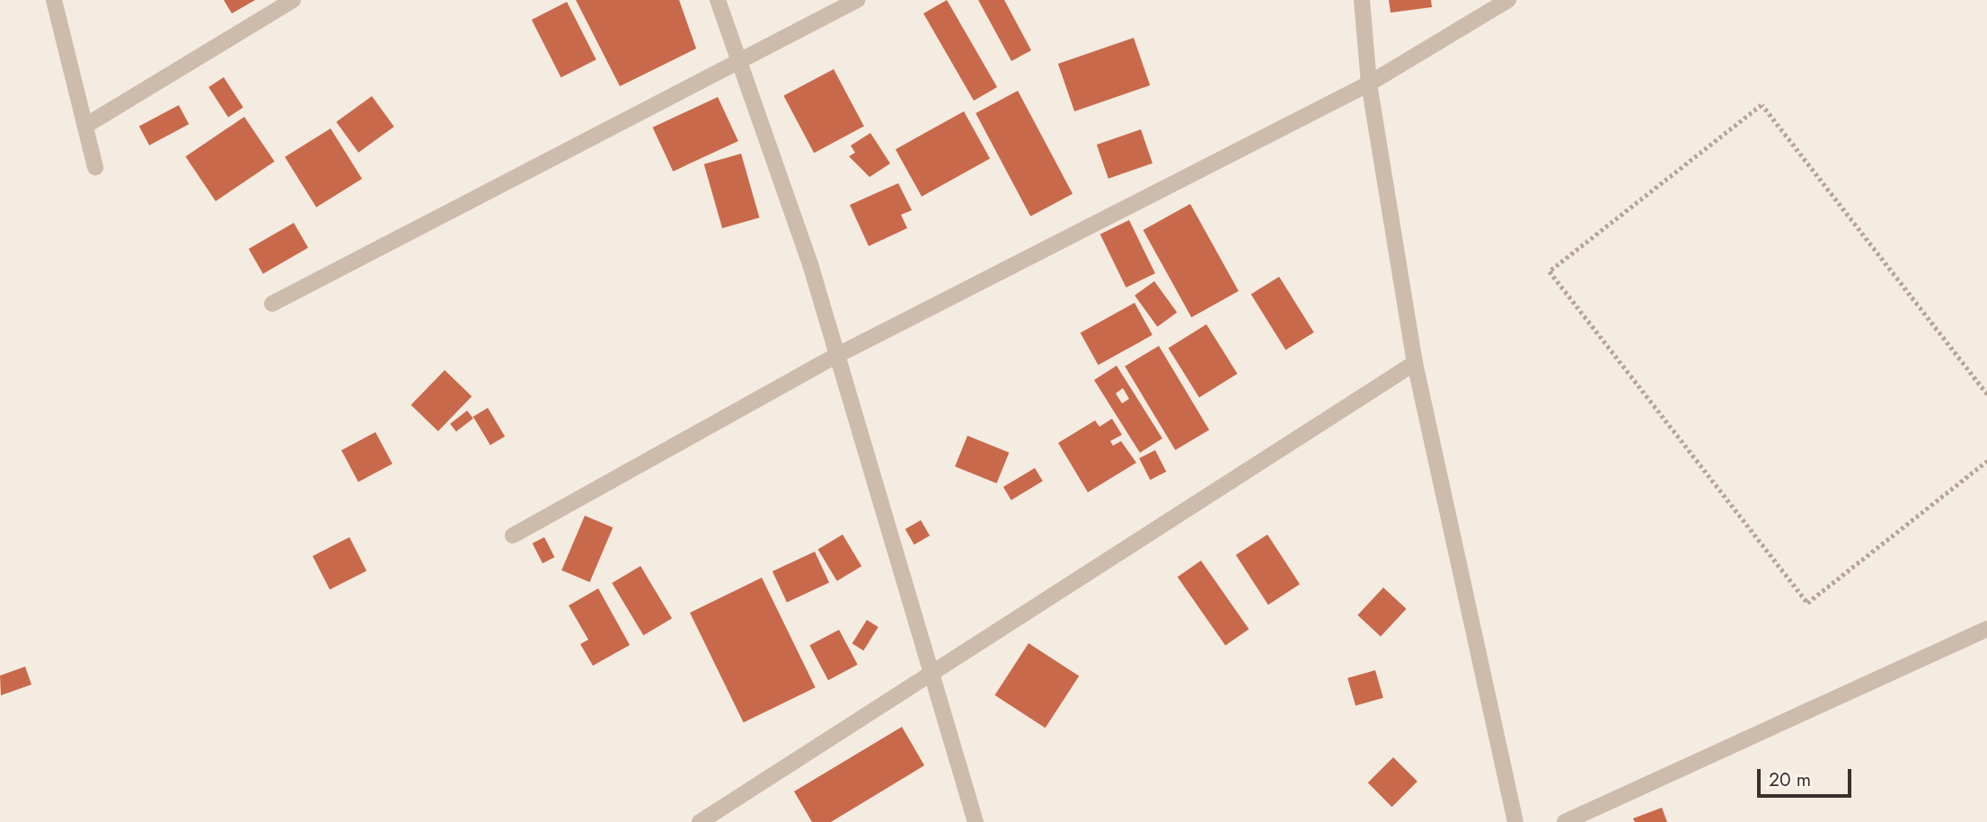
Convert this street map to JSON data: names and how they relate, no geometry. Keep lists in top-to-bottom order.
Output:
{
  "scale_bar": "20 m"
}
